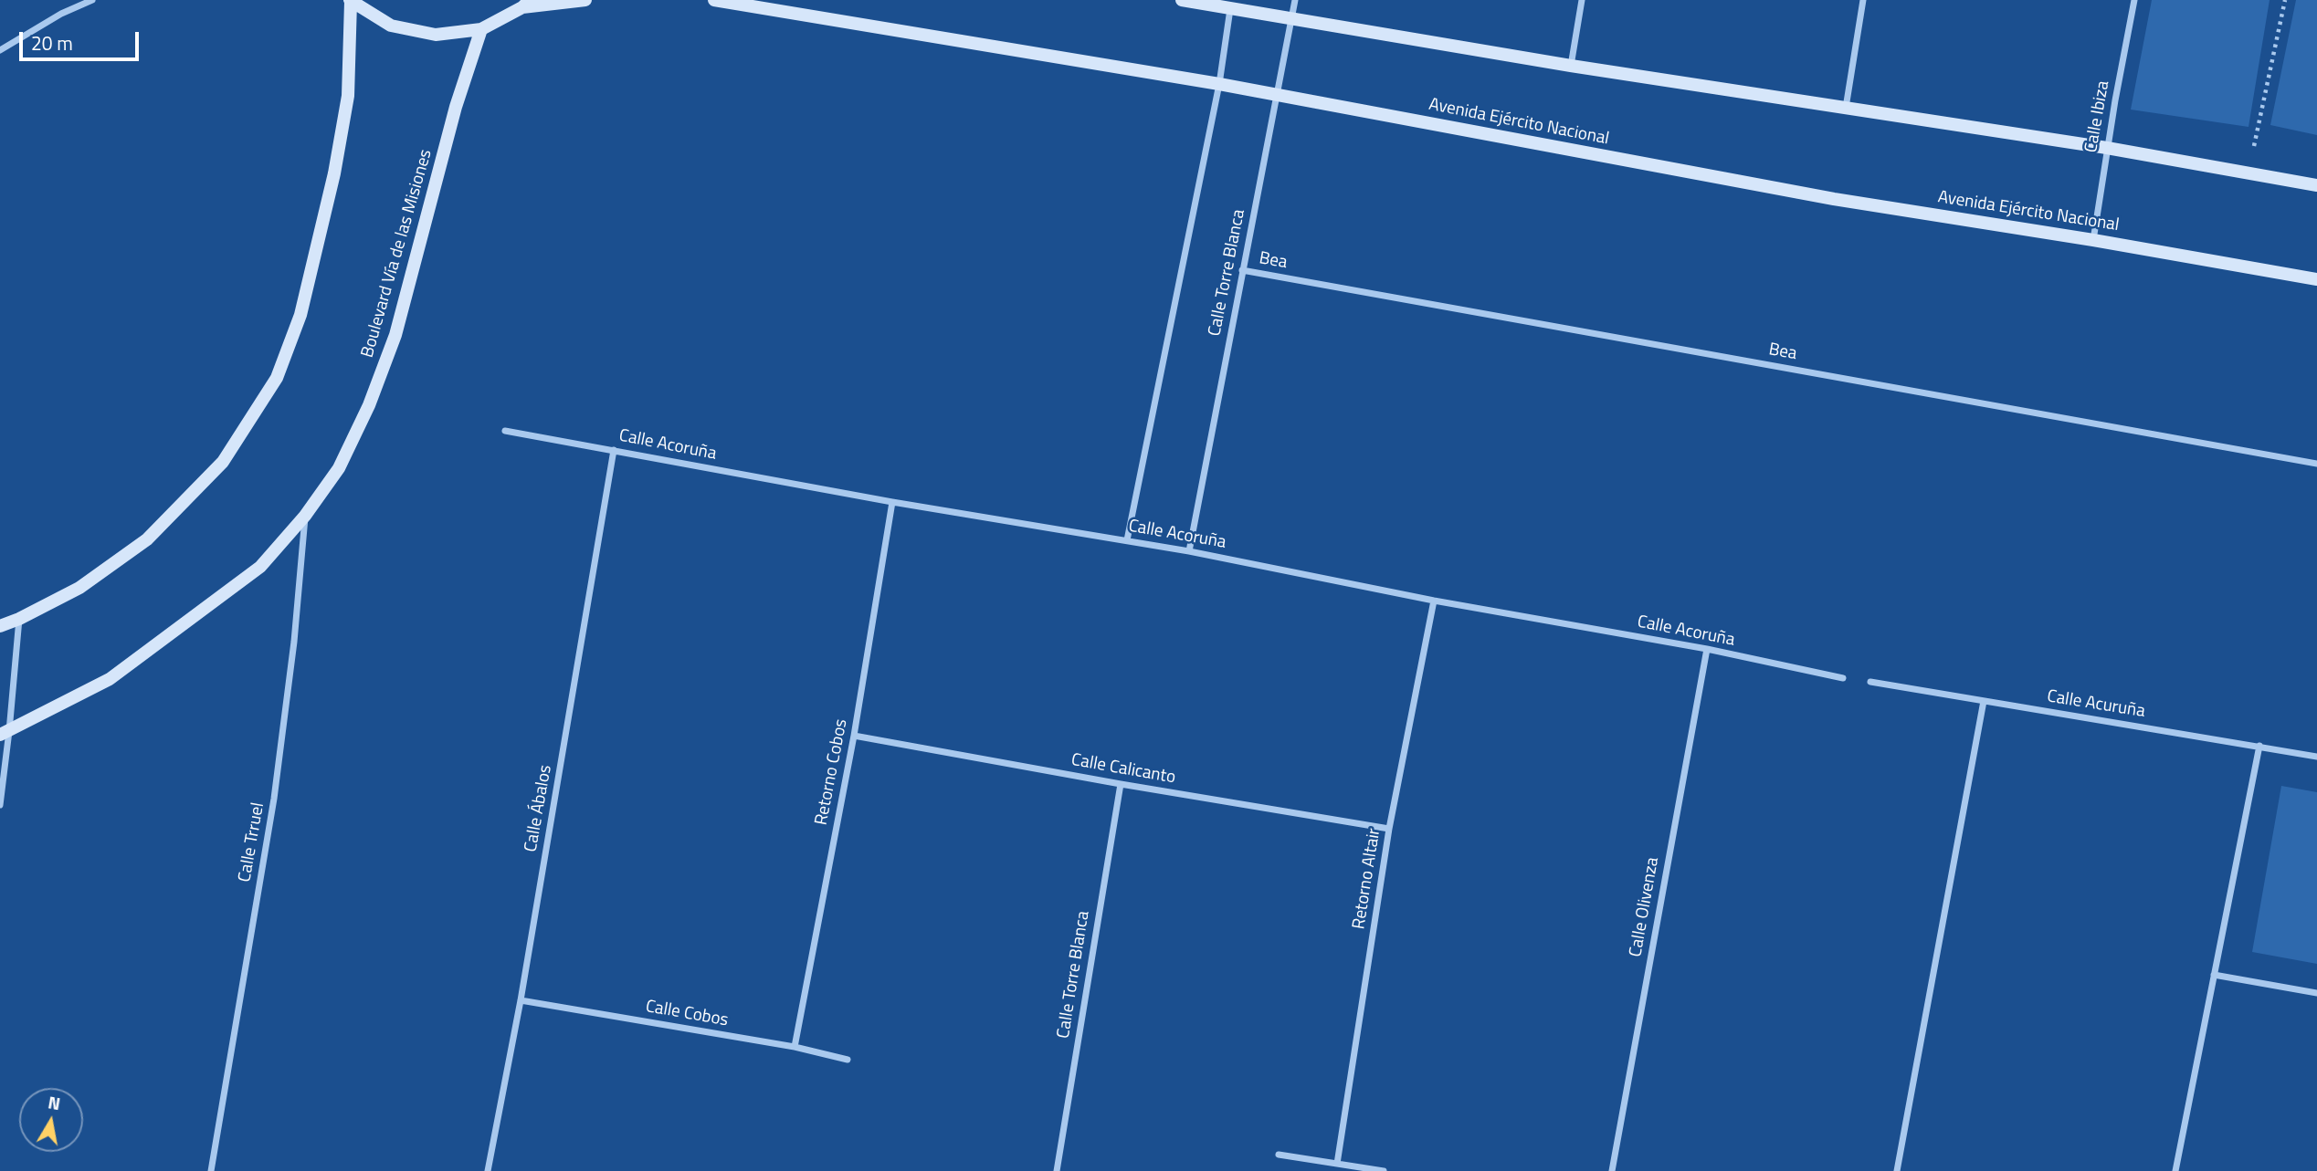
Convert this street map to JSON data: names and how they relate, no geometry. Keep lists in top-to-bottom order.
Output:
{
  "streets": {
    "street": [
      "Calle Ibiza",
      "Avenida Ejército Nacional",
      "Boulevard Vía de las Misiones",
      "Bea",
      "Calle Torre Blanca",
      "Calle Acoruña",
      "Calle Acuruña",
      "Calle Calicanto",
      "Retorno Cobos",
      "Calle Ábalos",
      "Calle Trruel",
      "Retorno Altair",
      "Calle Olivenza",
      "Calle Cobos"
    ]
  },
  "crossings": [
    ["Calle Ibiza", "Avenida Ejército Nacional"],
    ["Avenida Ejército Nacional", "Calle Torre Blanca"],
    ["Boulevard Vía de las Misiones", "Calle Trruel"],
    ["Bea", "Calle Torre Blanca"],
    ["Calle Torre Blanca", "Calle Acoruña"],
    ["Calle Torre Blanca", "Calle Calicanto"],
    ["Calle Acoruña", "Retorno Cobos"],
    ["Calle Acoruña", "Calle Ábalos"],
    ["Calle Acoruña", "Retorno Altair"],
    ["Calle Acoruña", "Calle Olivenza"],
    ["Calle Calicanto", "Retorno Cobos"],
    ["Calle Calicanto", "Retorno Altair"],
    ["Retorno Cobos", "Calle Cobos"],
    ["Calle Ábalos", "Calle Cobos"]
  ],
  "scale_bar": "20 m",
  "north": "top"
}
